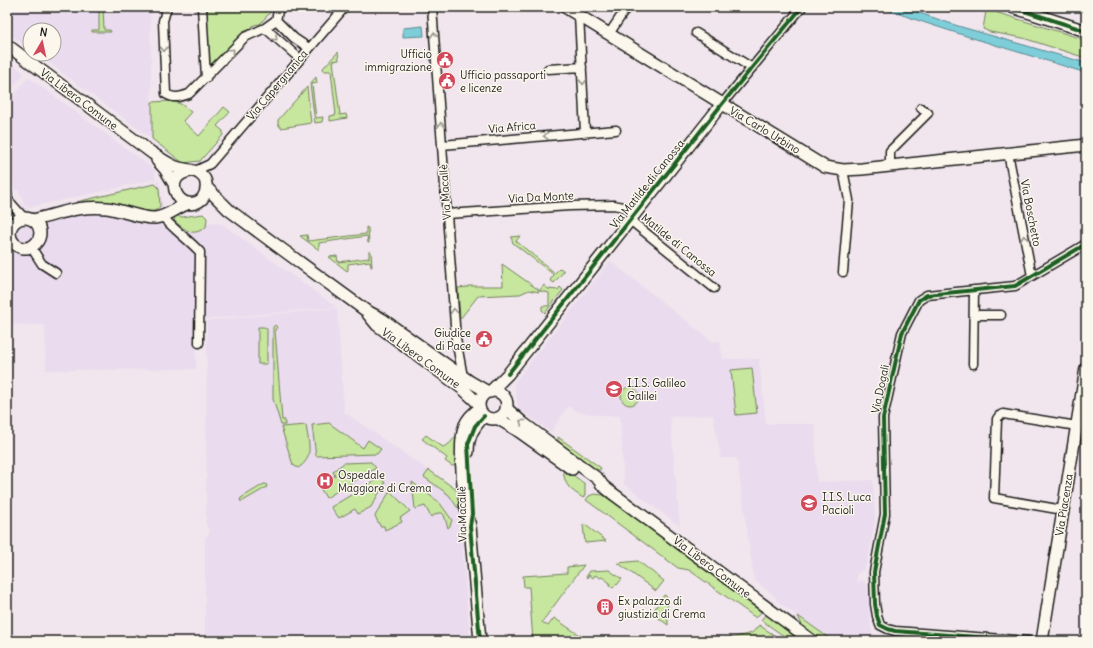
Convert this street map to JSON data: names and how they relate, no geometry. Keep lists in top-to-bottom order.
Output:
{
  "streets": {
    "street": [
      "Via Capergnanica",
      "Via Libero Comune",
      "Via Africa",
      "Via Carlo Urbino",
      "Via Matilde di Canossa",
      "Via Macallè",
      "Via Da Monte",
      "Via Boschetto",
      "Matilde di Canossa",
      "Via Dogali",
      "Via Piacenza"
    ]
  },
  "crossings": [
    ["Via Capergnanica", "Via Libero Comune"],
    ["Via Libero Comune", "Via Matilde di Canossa"],
    ["Via Libero Comune", "Via Macallè"],
    ["Via Africa", "Via Macallè"],
    ["Via Carlo Urbino", "Via Matilde di Canossa"],
    ["Via Carlo Urbino", "Via Boschetto"],
    ["Via Matilde di Canossa", "Via Macallè"],
    ["Via Matilde di Canossa", "Via Da Monte"],
    ["Via Matilde di Canossa", "Matilde di Canossa"],
    ["Via Macallè", "Via Da Monte"],
    ["Via Da Monte", "Matilde di Canossa"],
    ["Via Boschetto", "Via Dogali"]
  ],
  "one_way": ["Via Africa", "Via Macallè", "Via Boschetto"],
  "places": {
    "public building": ["Ufficio immigrazione", "Ufficio passaporti e licenze", "Giudice di Pace"],
    "school or university": ["I.I.S. Galileo Galilei", "I.I.S. Luca Pacioli"],
    "hospital": ["Ospedale Maggiore di Crema"],
    "building": ["Ex palazzo di giustizia di Crema"]
  },
  "north": "top"
}
